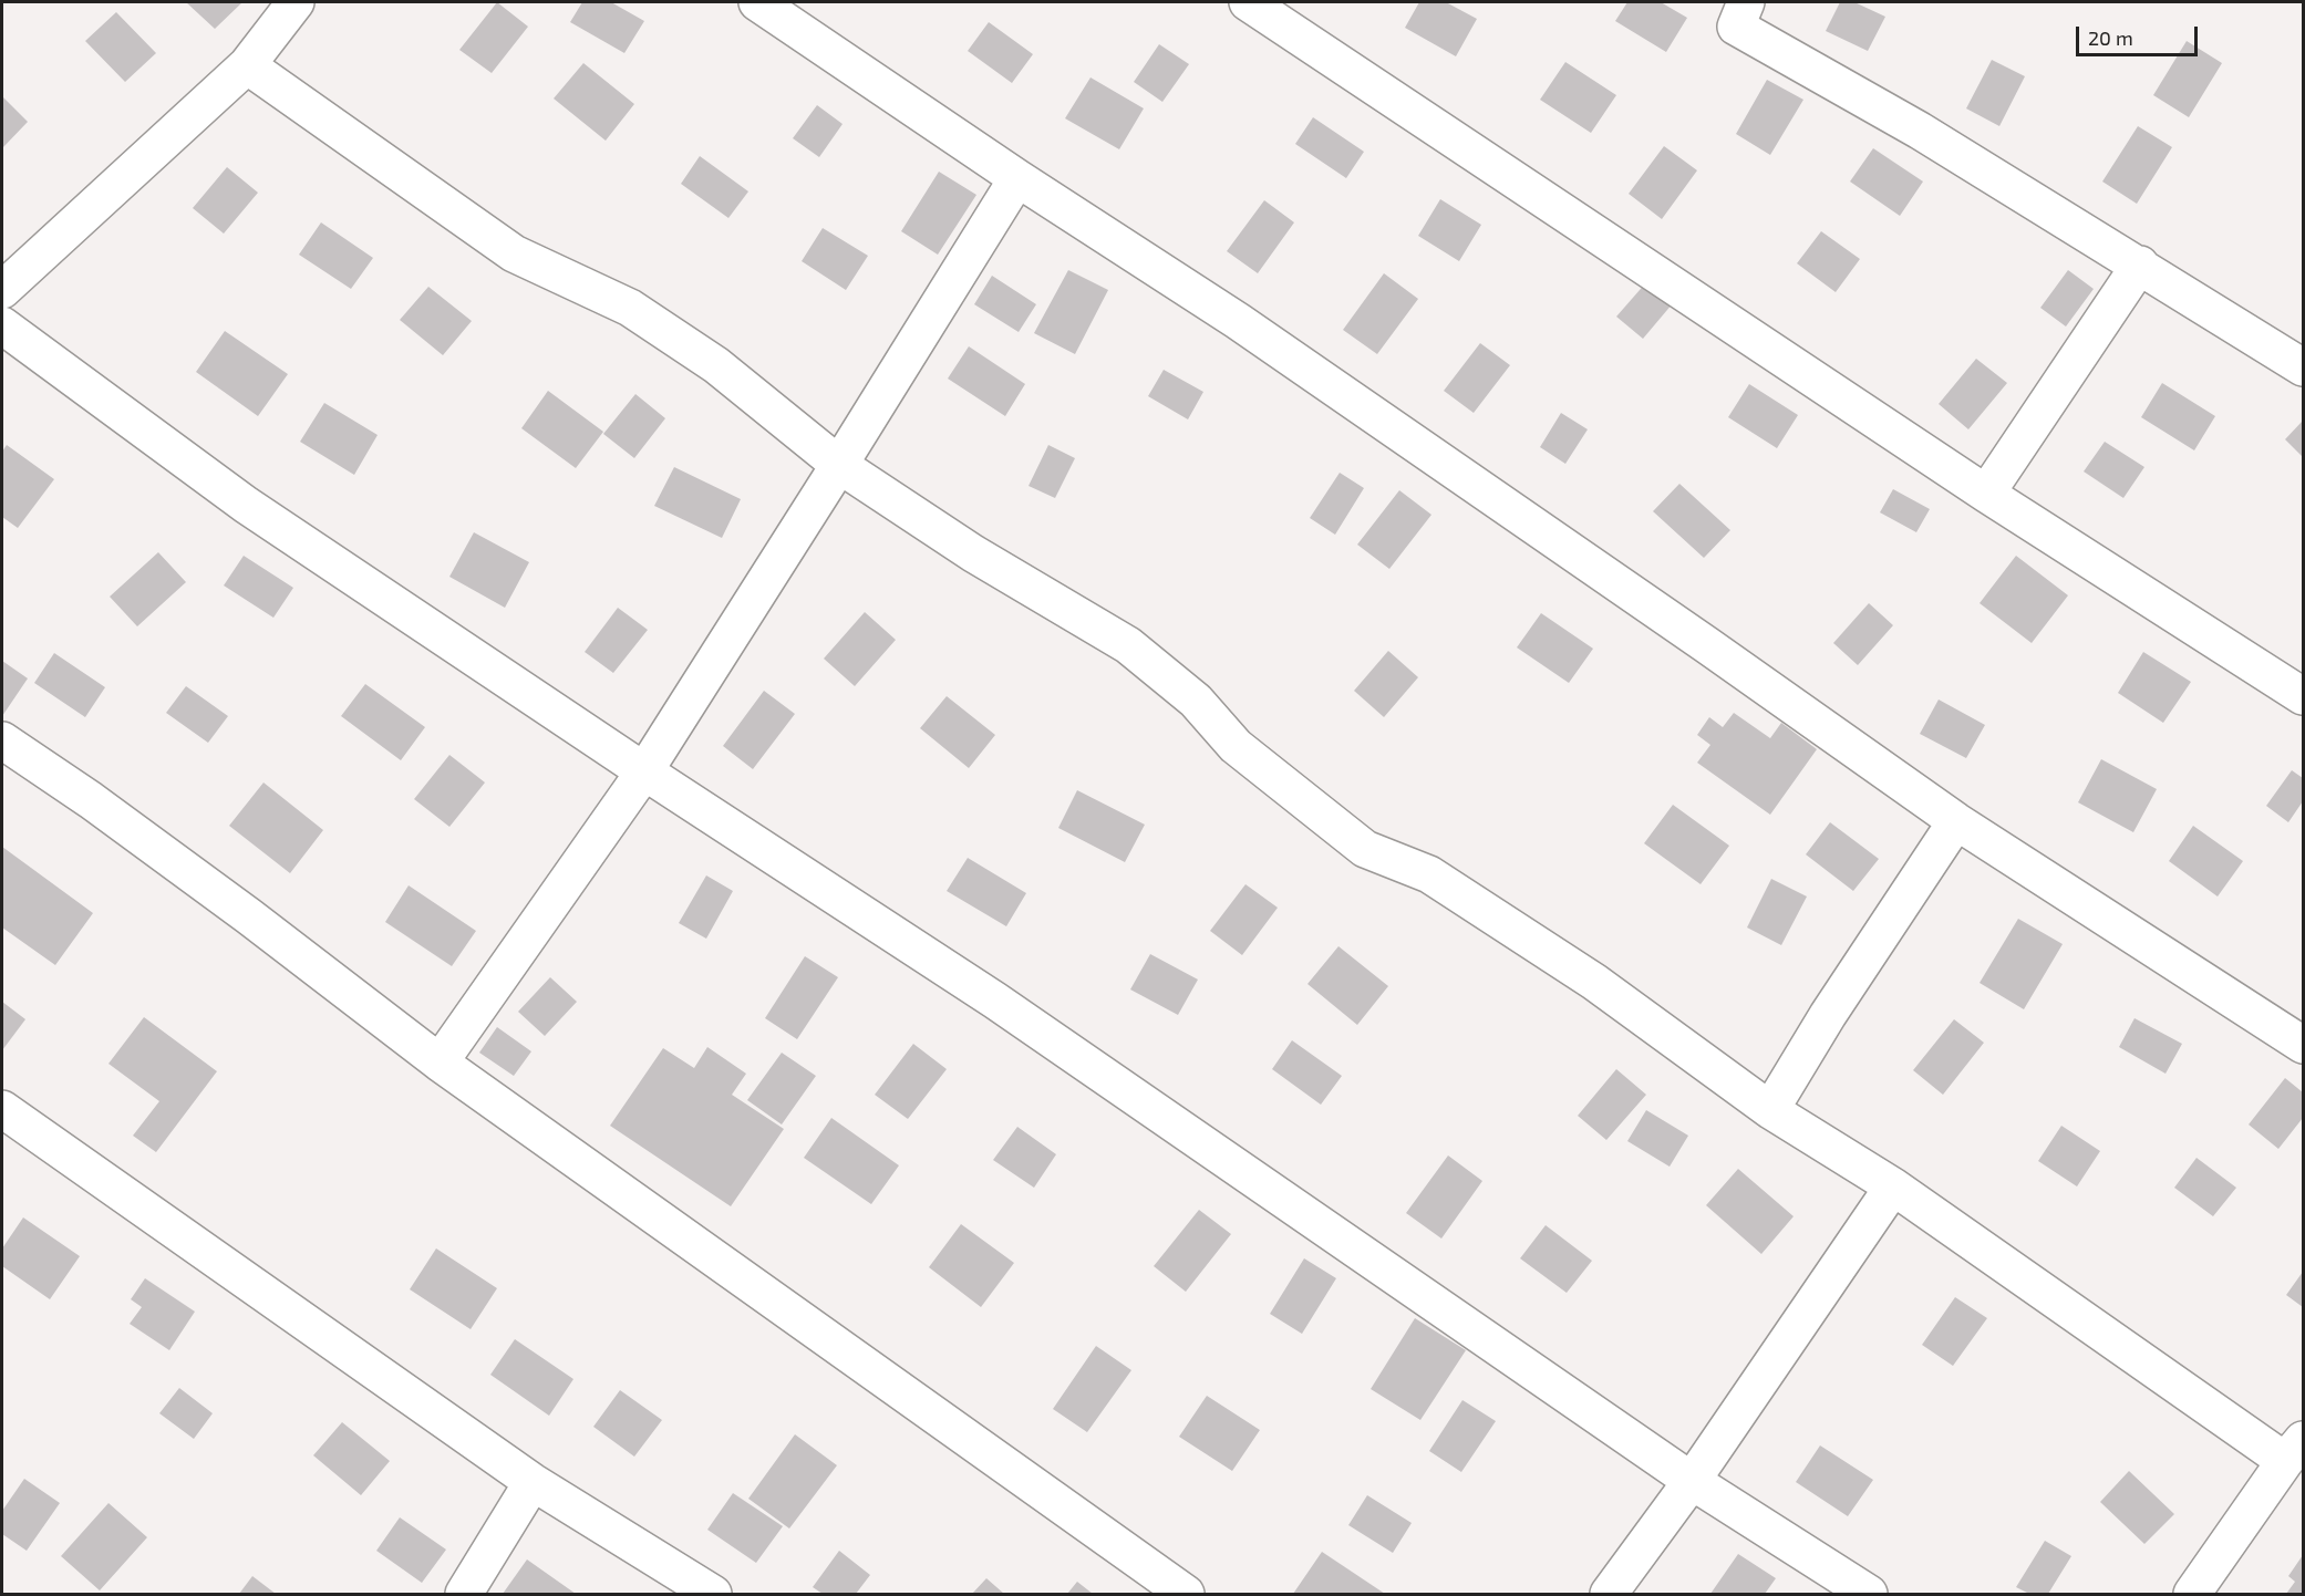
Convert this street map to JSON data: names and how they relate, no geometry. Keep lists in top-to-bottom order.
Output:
{
  "scale_bar": "20 m"
}
